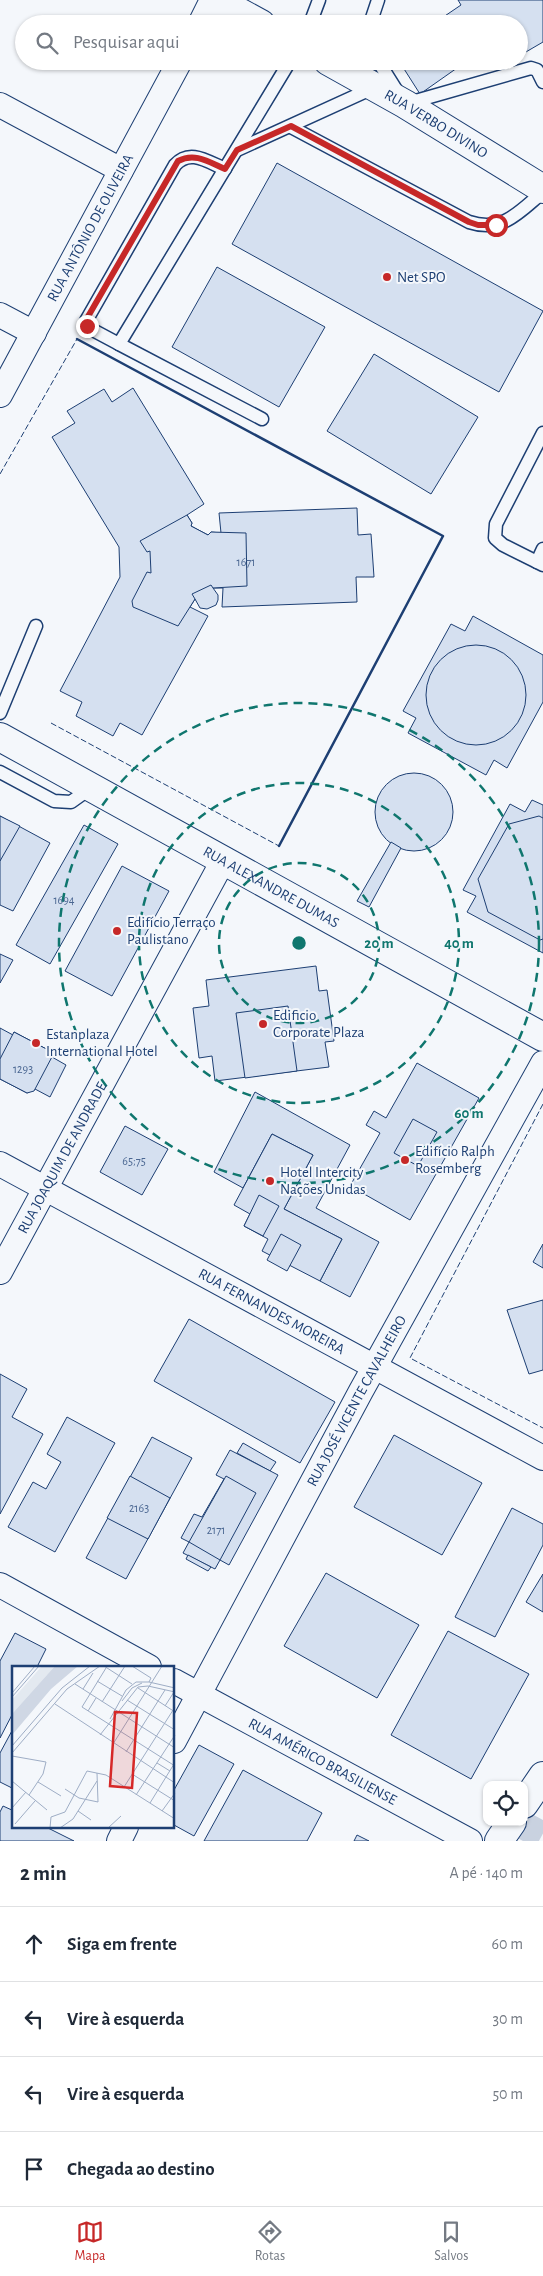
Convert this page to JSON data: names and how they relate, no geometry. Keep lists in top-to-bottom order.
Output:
{
  "streets": {
    "street": [
      "RUA VERBO DIVINO",
      "RUA ANTÔNIO DE OLIVEIRA",
      "RUA ALEXANDRE DUMAS",
      "RUA JOAQUIM DE ANDRADE",
      "RUA FERNANDES MOREIRA",
      "RUA JOSÉ VICENTE CAVALHEIRO",
      "RUA AMÉRICO BRASILIENSE"
    ]
  },
  "crossings": [
    ["RUA ALEXANDRE DUMAS", "RUA JOAQUIM DE ANDRADE"],
    ["RUA JOAQUIM DE ANDRADE", "RUA FERNANDES MOREIRA"],
    ["RUA FERNANDES MOREIRA", "RUA JOSÉ VICENTE CAVALHEIRO"],
    ["RUA JOSÉ VICENTE CAVALHEIRO", "RUA AMÉRICO BRASILIENSE"]
  ],
  "places": [
    "Net SPO",
    "Edifício Terraço Paulistano",
    "Edificio Corporate Plaza",
    "Estanplaza International Hotel",
    "Edifício Ralph Rosemberg",
    "Hotel Intercity Nações Unidas"
  ],
  "house_numbers": [
    "1671",
    "1694",
    "1293",
    "65;75",
    "2163",
    "2171"
  ],
  "page": {
    "search": "Pesquisar aqui",
    "heading": ["2 min", "A pé · 140 m"],
    "list": [
      ["Siga em frente", "60 m"],
      ["Vire à esquerda", "30 m"],
      ["Vire à esquerda", "50 m"],
      "Chegada ao destino"
    ],
    "nav": ["Mapa", "Rotas", "Salvos"]
  },
  "rings": ["20 m", "40 m", "60 m"]
}
